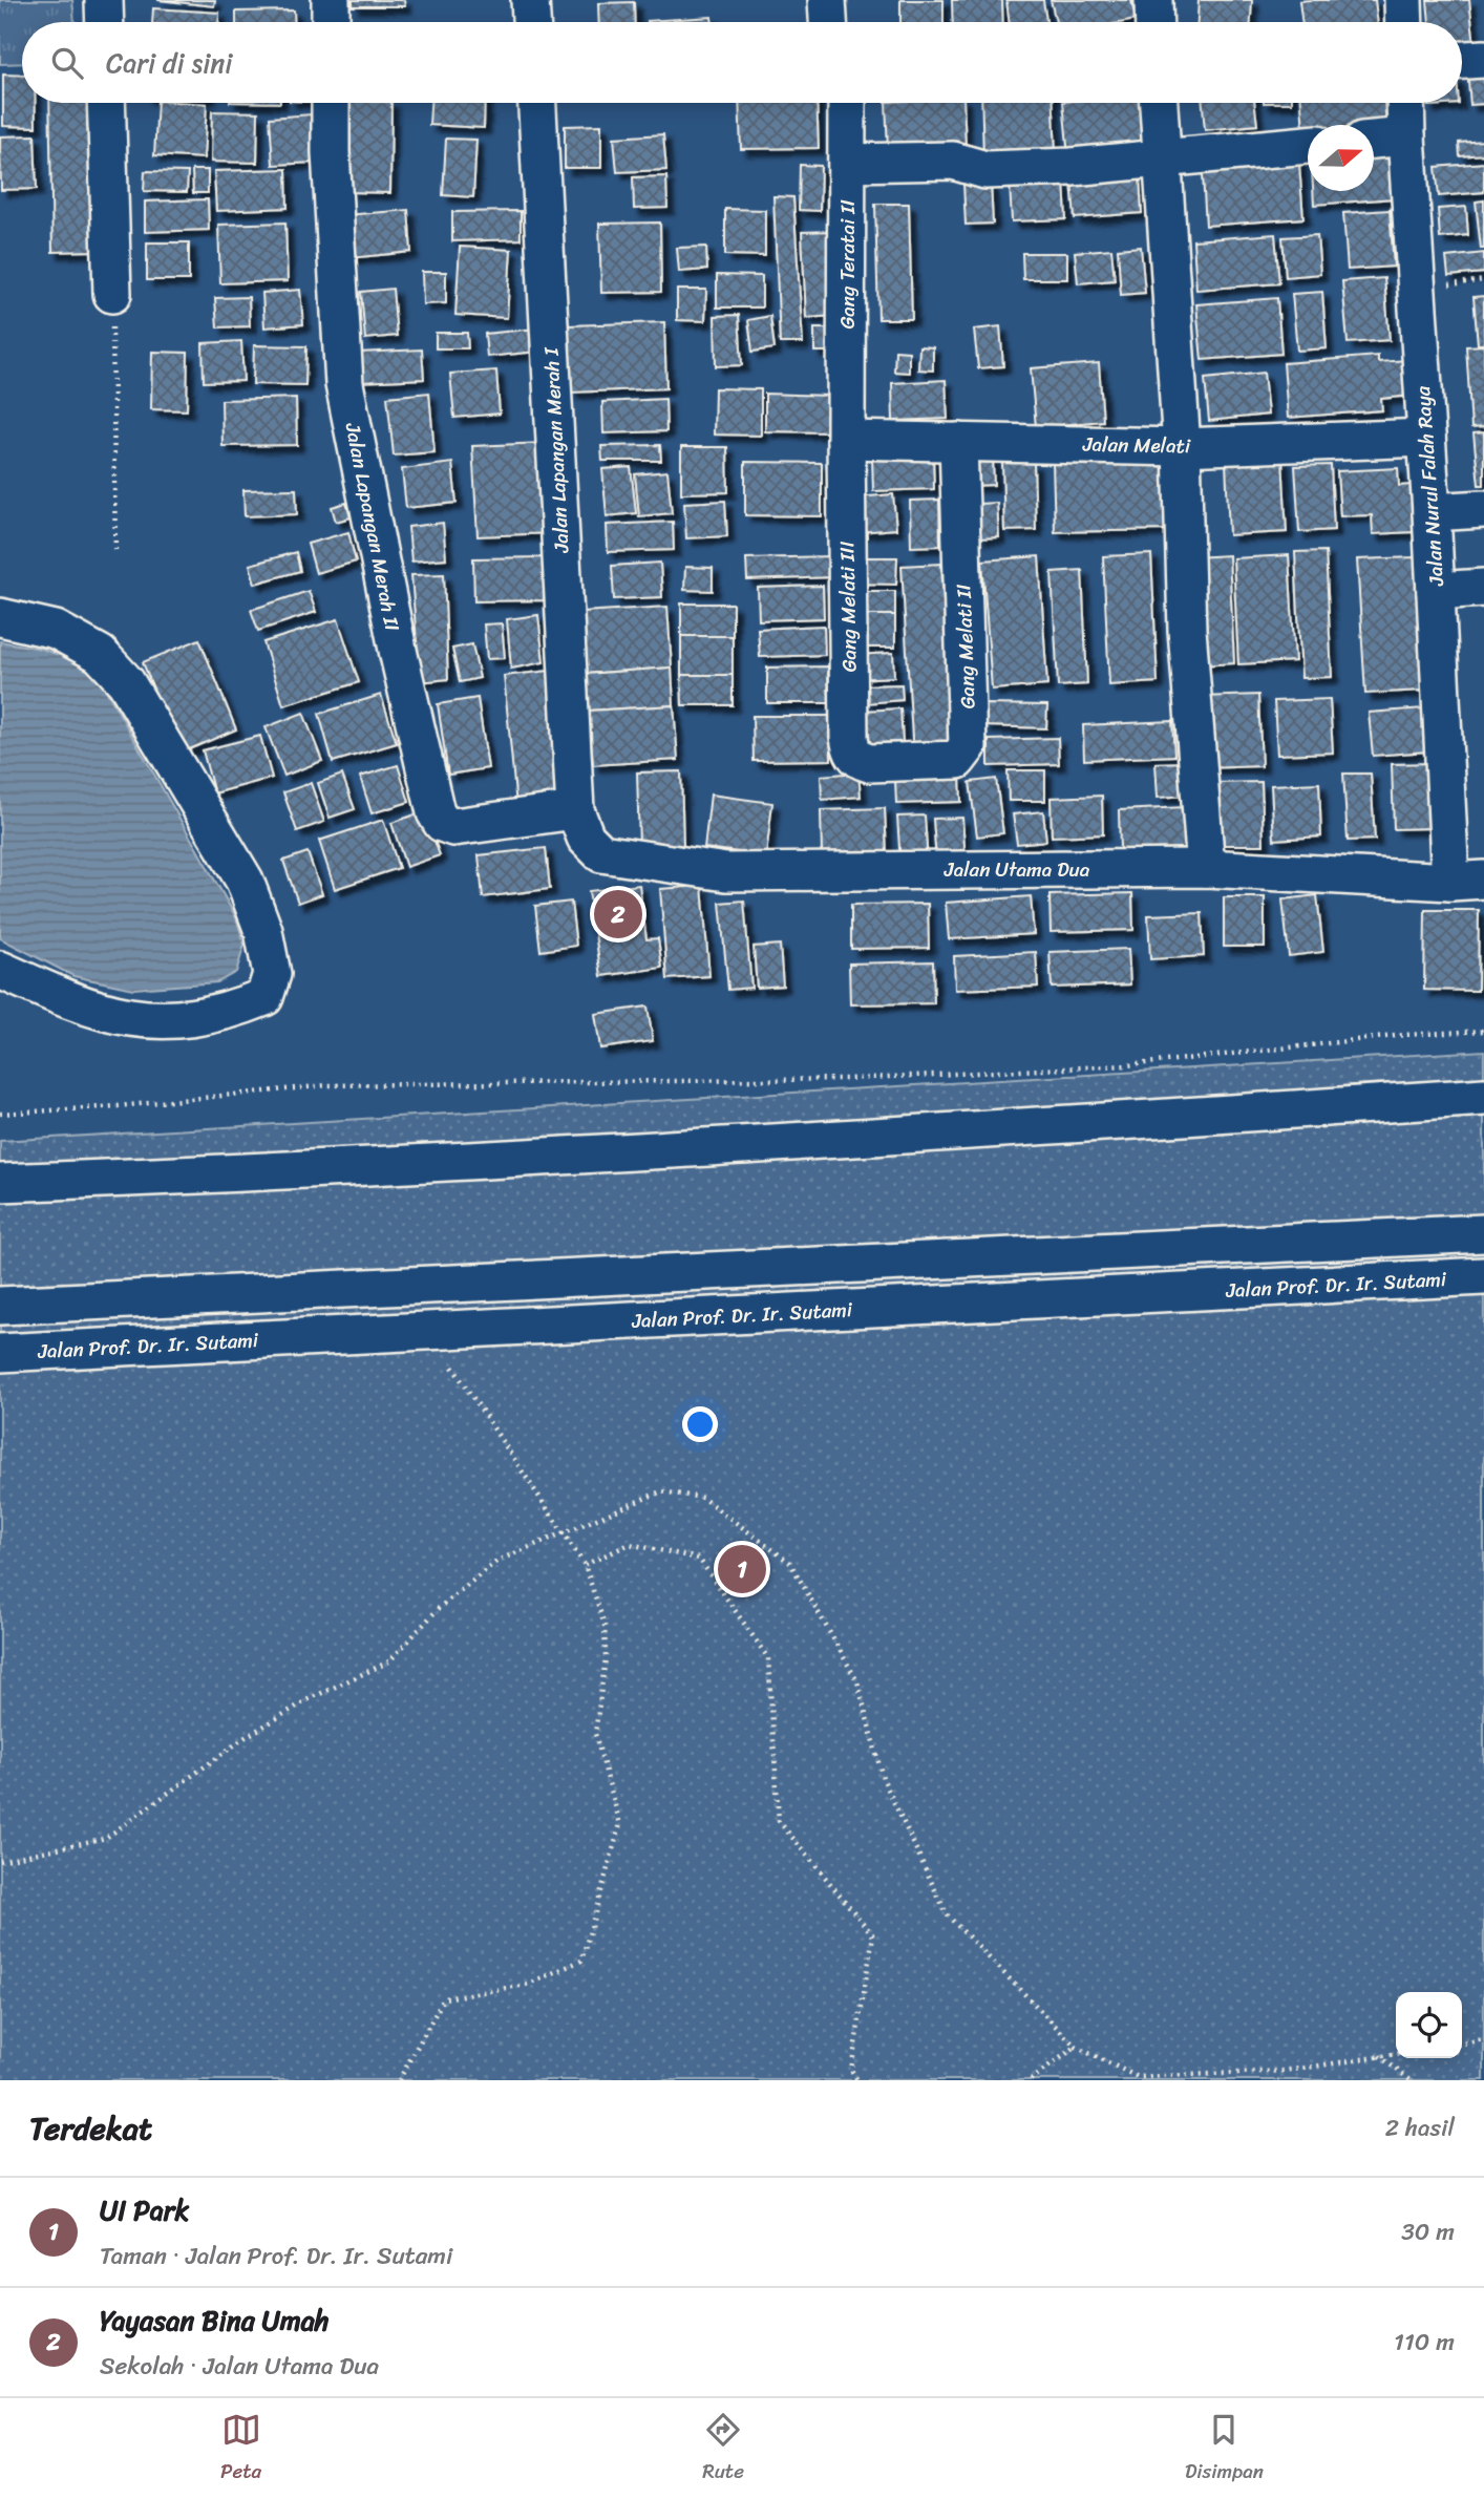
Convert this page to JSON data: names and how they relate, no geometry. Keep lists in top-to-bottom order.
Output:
{
  "streets": {
    "street": [
      "Gang Teratai II",
      "Jalan Melati",
      "Jalan Lapangan Merah I",
      "Jalan Nurul Falah Raya",
      "Jalan Lapangan Merah II",
      "Gang Melati III",
      "Gang Melati II",
      "Jalan Utama Dua",
      "Jalan Prof. Dr. Ir. Sutami"
    ]
  },
  "crossings": [
    ["Gang Teratai II", "Jalan Melati"],
    ["Gang Teratai II", "Gang Melati III"],
    ["Jalan Melati", "Jalan Nurul Falah Raya"],
    ["Jalan Melati", "Gang Melati III"],
    ["Jalan Melati", "Gang Melati II"],
    ["Jalan Lapangan Merah I", "Jalan Lapangan Merah II"],
    ["Jalan Lapangan Merah I", "Jalan Utama Dua"],
    ["Jalan Nurul Falah Raya", "Jalan Utama Dua"],
    ["Jalan Lapangan Merah II", "Jalan Utama Dua"],
    ["Gang Melati III", "Gang Melati II"]
  ],
  "north": "right",
  "page": {
    "search": "Cari di sini",
    "pins": ["2", "1"],
    "heading": ["Terdekat", "2 hasil"],
    "list": [
      {
        "mark": "1",
        "name": "UI Park",
        "note": "Taman · Jalan Prof. Dr. Ir. Sutami",
        "value": "30 m"
      },
      {
        "mark": "2",
        "name": "Yayasan Bina Umah",
        "note": "Sekolah · Jalan Utama Dua",
        "value": "110 m"
      }
    ],
    "nav": ["Peta", "Rute", "Disimpan"]
  }
}
